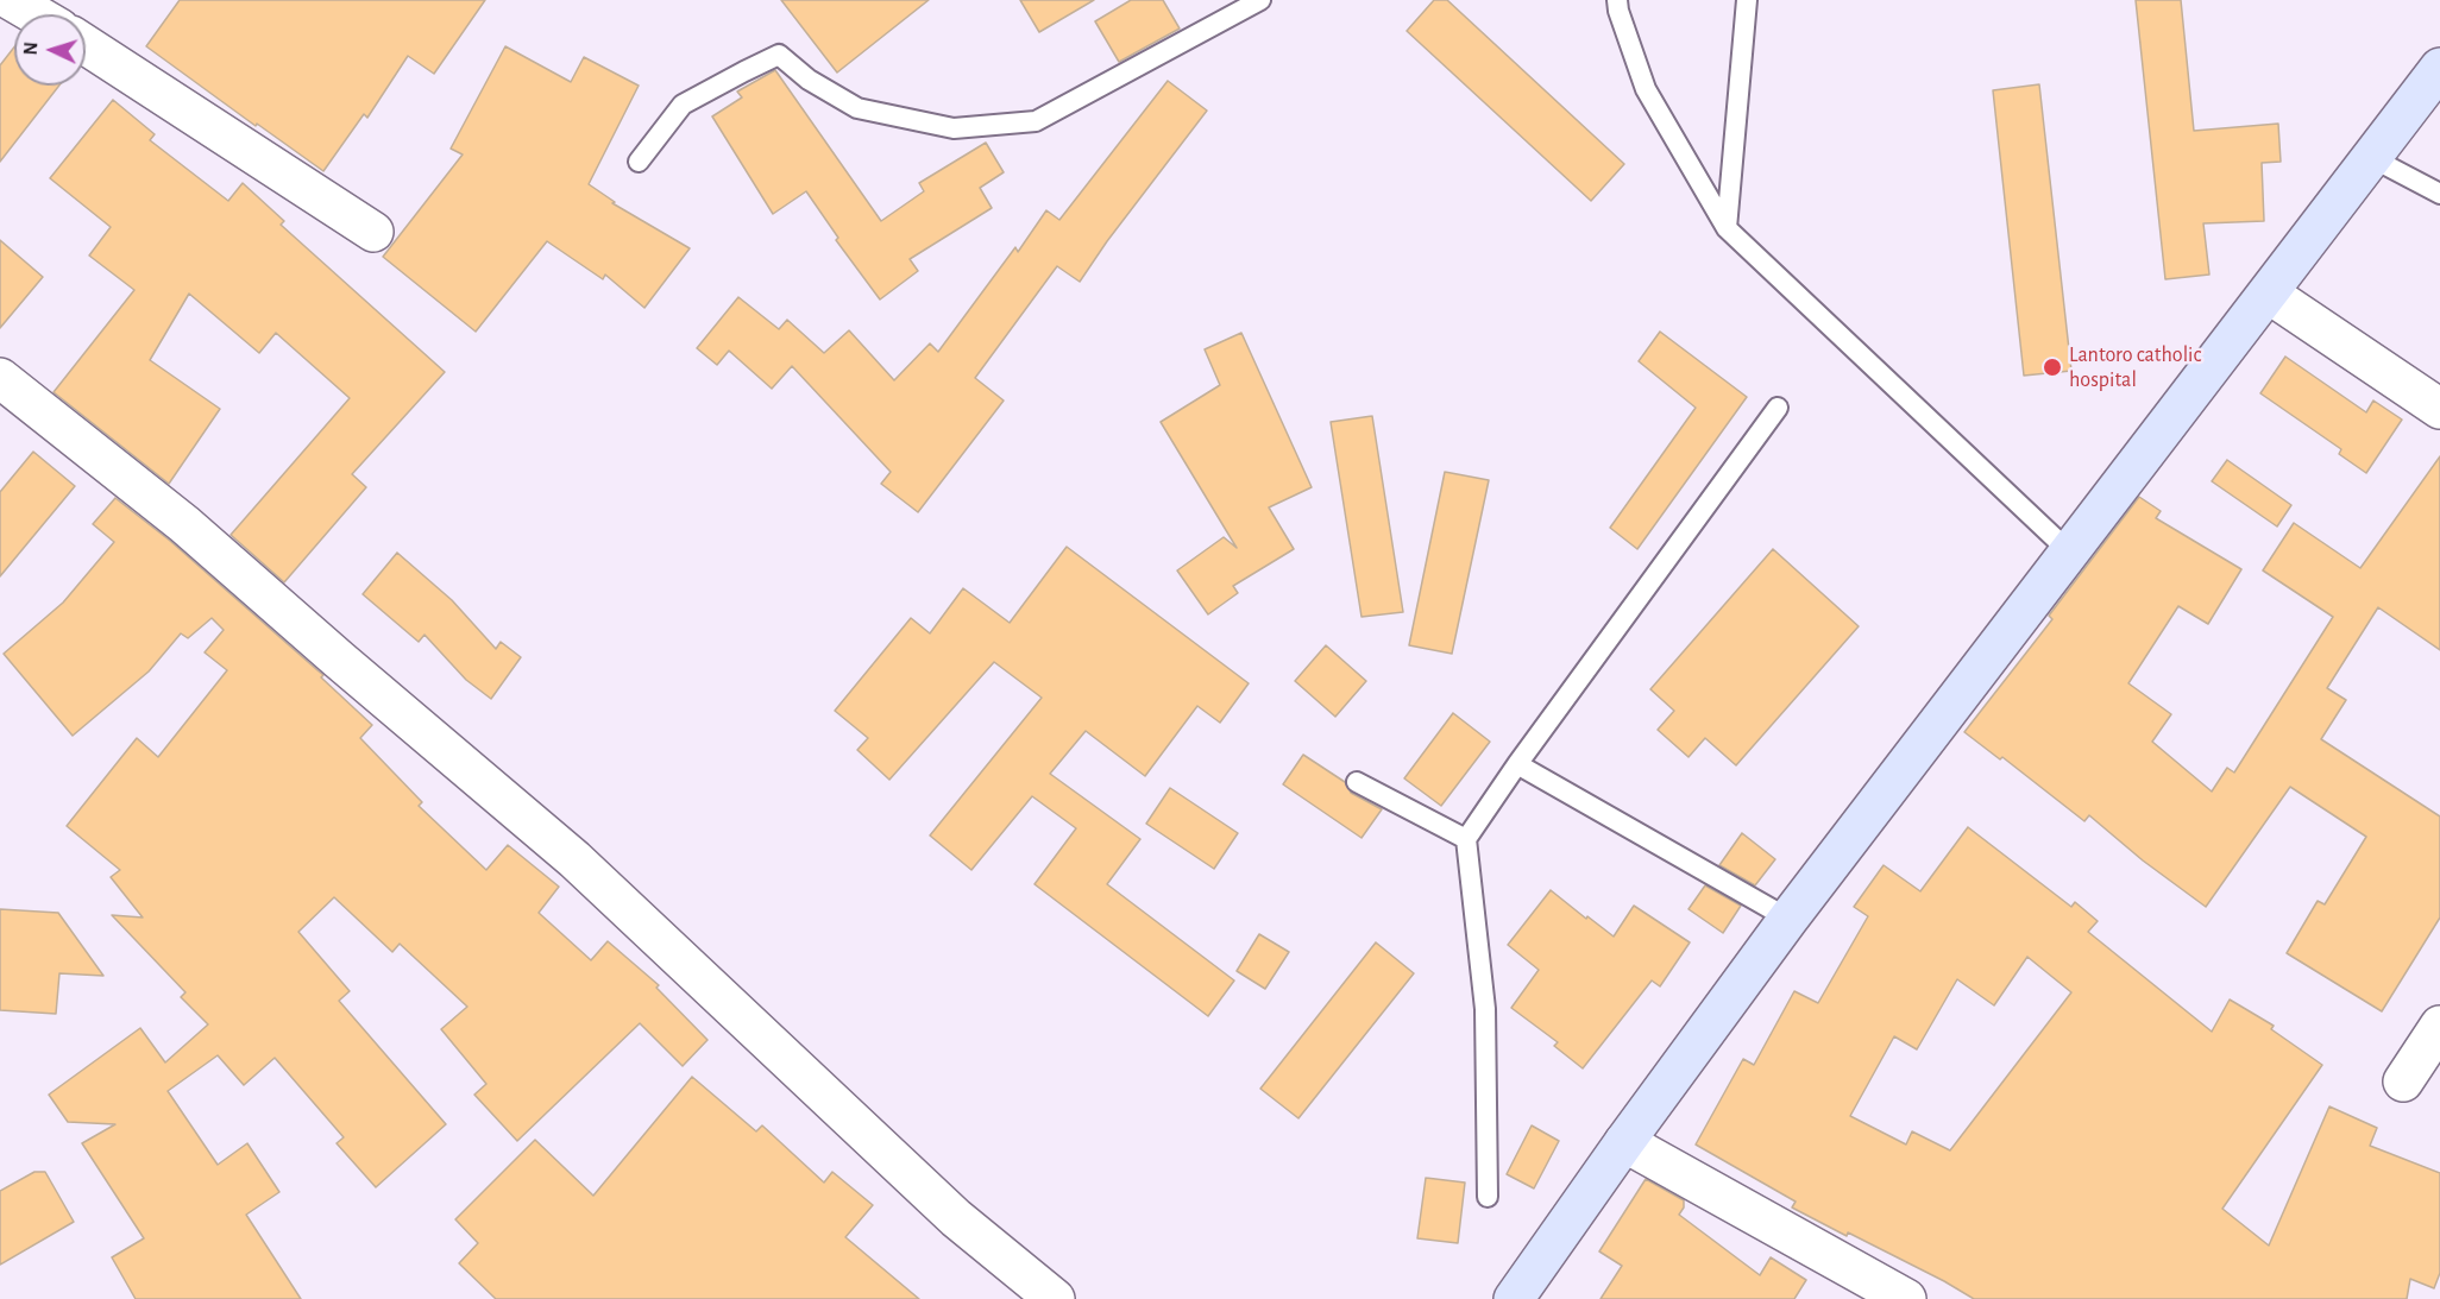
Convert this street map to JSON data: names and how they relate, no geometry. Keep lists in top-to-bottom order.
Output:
{
  "places": ["Lantoro catholic hospital"],
  "north": "left"
}
